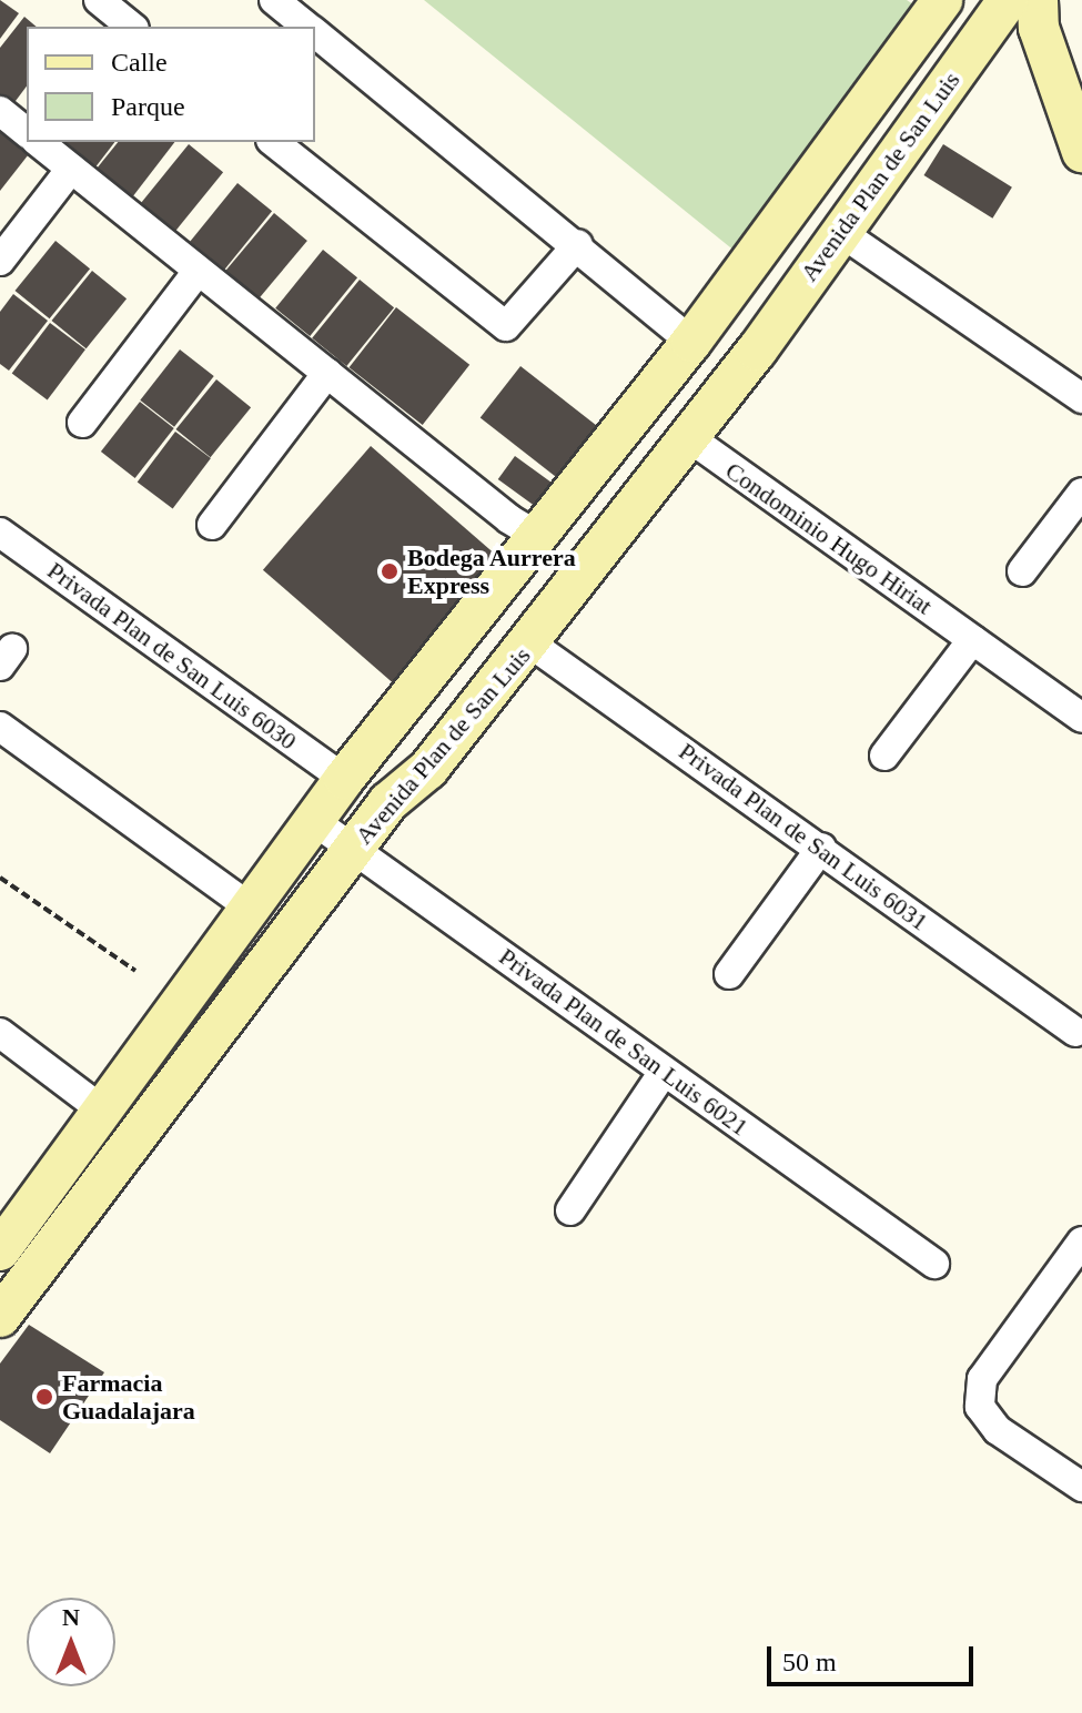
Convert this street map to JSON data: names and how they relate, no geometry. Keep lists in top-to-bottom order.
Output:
{
  "streets": {
    "street": [
      "Avenida Plan de San Luis",
      "Condominio Hugo Hiriat",
      "Privada Plan de San Luis 6030",
      "Privada Plan de San Luis 6031",
      "Privada Plan de San Luis 6021"
    ]
  },
  "crossings": [
    ["Avenida Plan de San Luis", "Condominio Hugo Hiriat"],
    ["Avenida Plan de San Luis", "Privada Plan de San Luis 6030"],
    ["Avenida Plan de San Luis", "Privada Plan de San Luis 6031"],
    ["Avenida Plan de San Luis", "Privada Plan de San Luis 6021"]
  ],
  "places": ["Bodega Aurrera Express", "Farmacia Guadalajara"],
  "legend": ["Calle", "Parque"],
  "scale_bar": "50 m",
  "north": "top"
}
